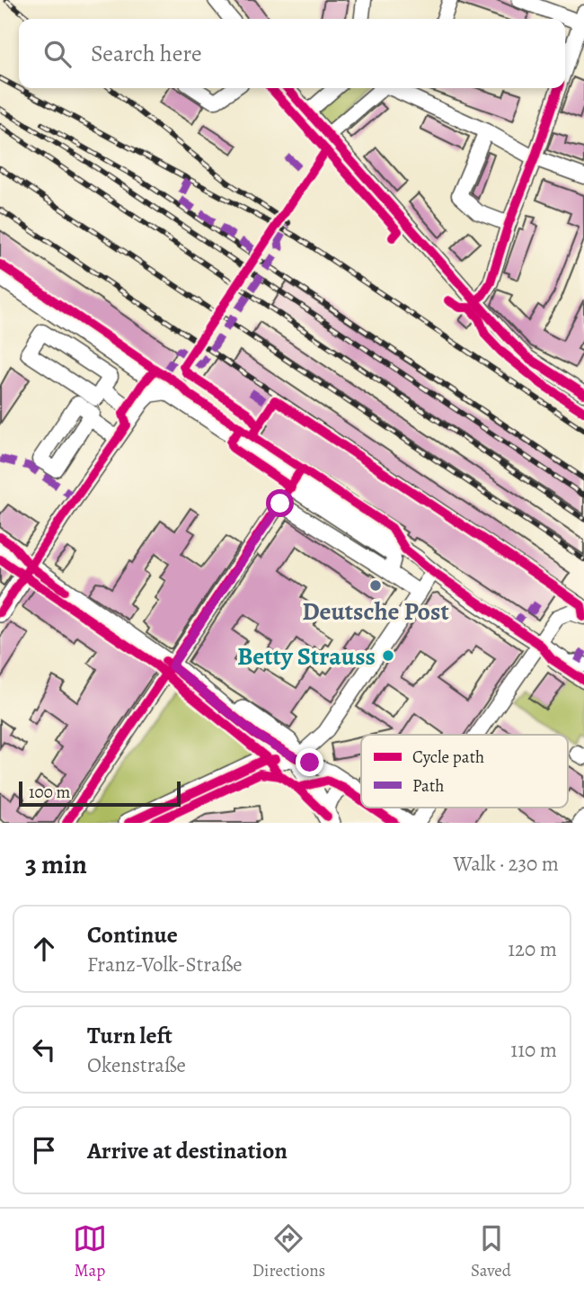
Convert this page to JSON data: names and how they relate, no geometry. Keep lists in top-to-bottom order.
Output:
{
  "places": ["Deutsche Post", "Betty Strauss"],
  "legend": ["Cycle path", "Path"],
  "scale_bar": "100 m",
  "page": {
    "search": "Search here",
    "scale": "100 m",
    "heading": ["3 min", "Walk · 230 m"],
    "list": [
      ["Continue", "Franz-Volk-Straße", "120 m"],
      ["Turn left", "Okenstraße", "110 m"],
      "Arrive at destination"
    ],
    "nav": ["Map", "Directions", "Saved"]
  }
}
